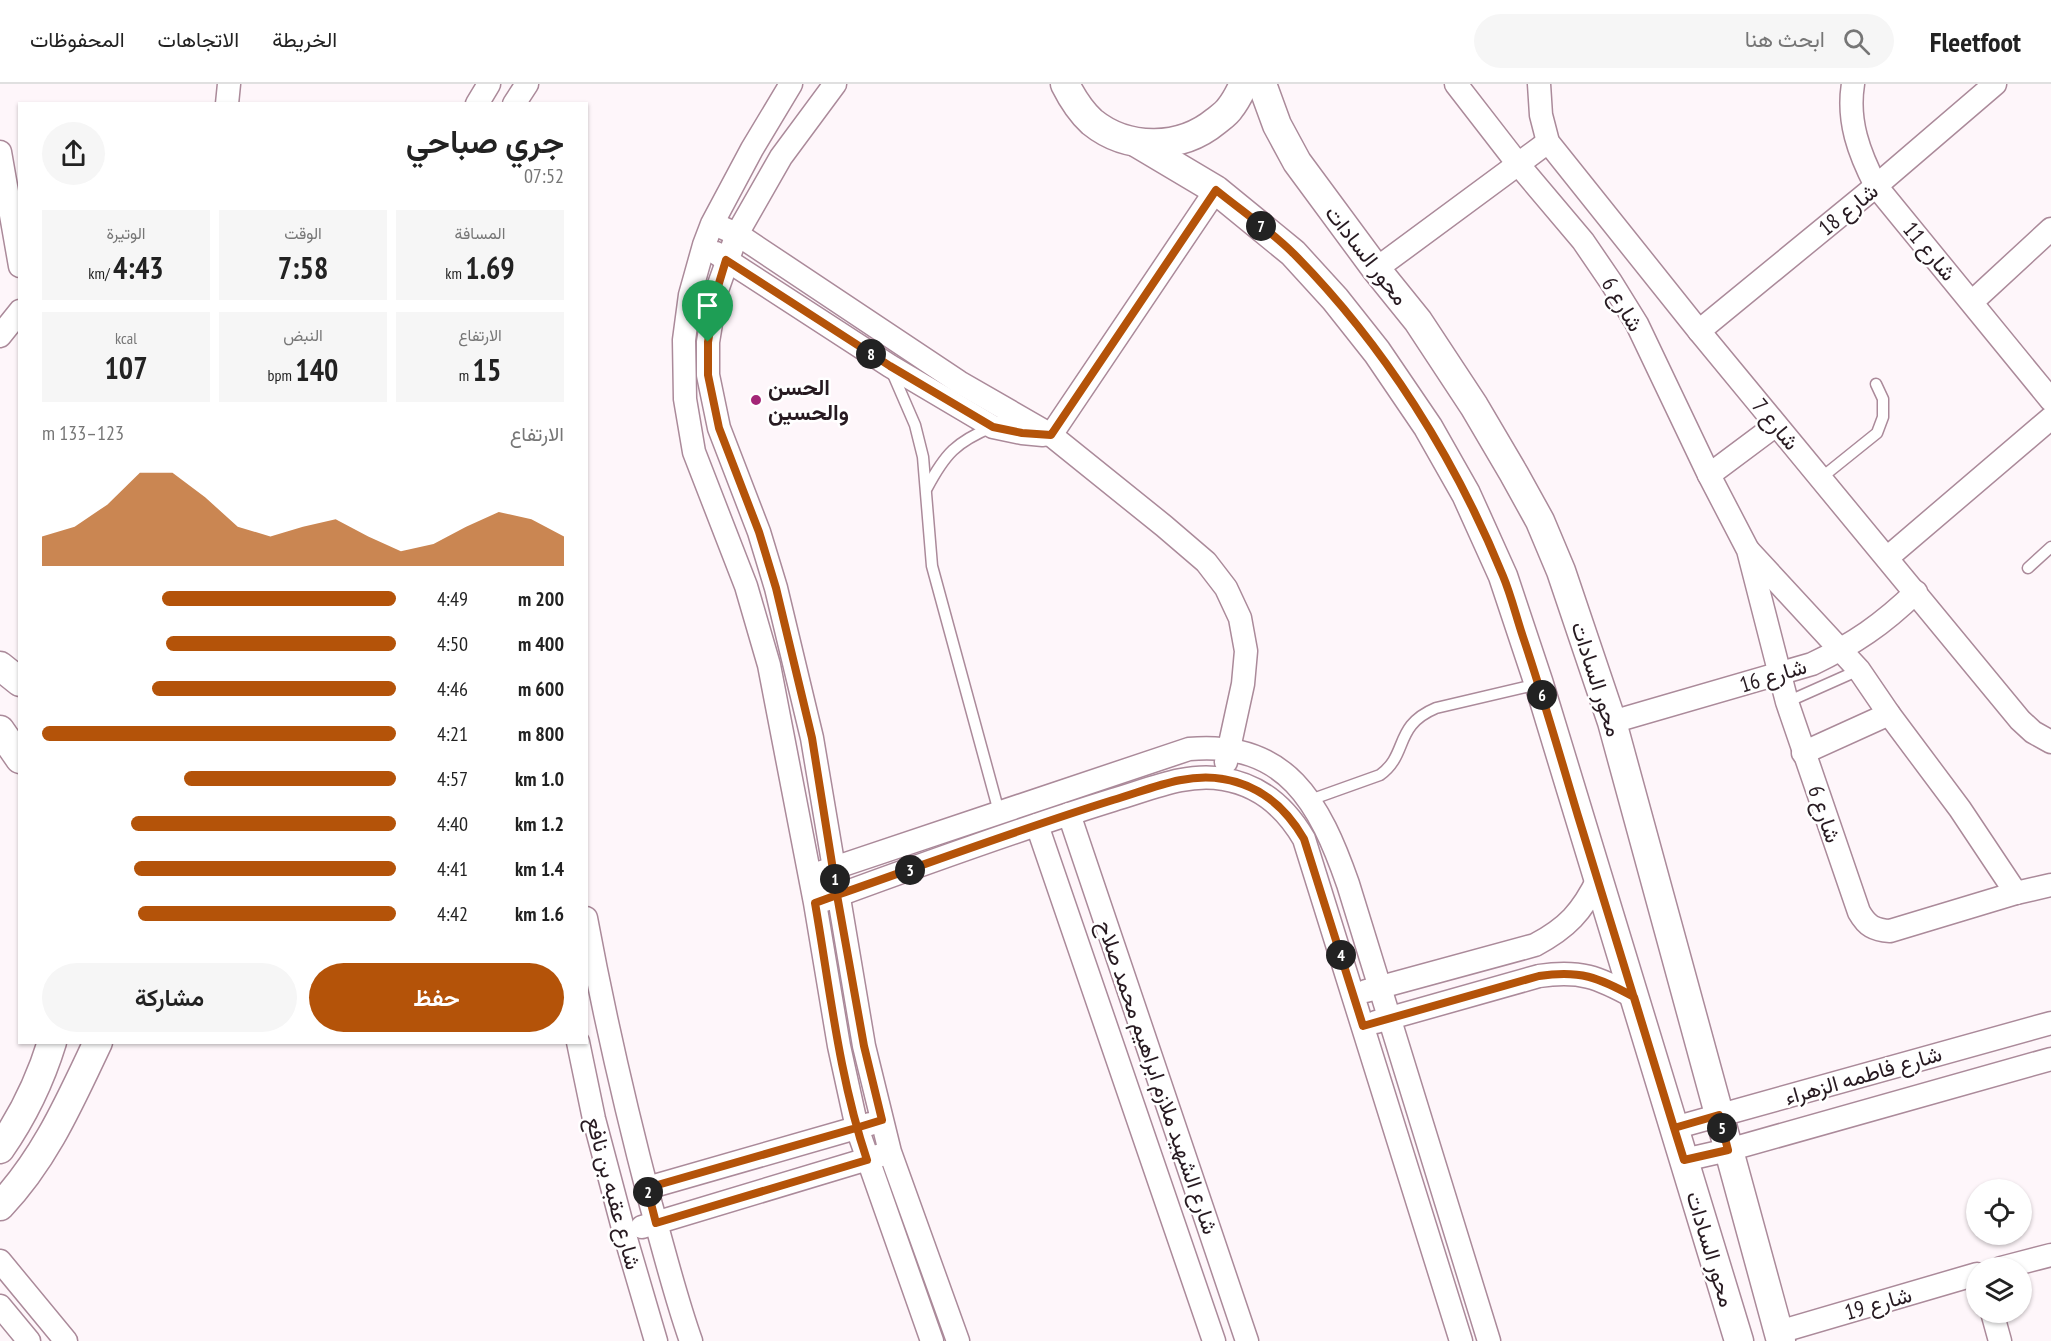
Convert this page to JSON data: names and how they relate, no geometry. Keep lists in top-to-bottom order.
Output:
{
  "streets": {
    "street": [
      "شارع 18",
      "شارع 11",
      "محور السادات",
      "شارع 6",
      "شارع 7",
      "شارع 16",
      "شارع فاطمه الزهراء",
      "شارع الشهيد ملازم ابراهيم محمد صلاح",
      "شارع عقبه بن نافع",
      "شارع 19"
    ]
  },
  "crossings": [
    ["شارع 18", "شارع 11"],
    ["شارع 18", "شارع 7"],
    ["محور السادات", "شارع 16"],
    ["محور السادات", "شارع فاطمه الزهراء"],
    ["محور السادات", "شارع 19"],
    ["شارع 6", "شارع 16"],
    ["شارع 7", "شارع 16"]
  ],
  "places": ["الحسن والحسين"],
  "page": {
    "header": "Fleetfoot",
    "search": "ابحث هنا",
    "nav": ["الخريطة", "الاتجاهات", "المحفوظات"],
    "heading": ["جري صباحي", "07:52"],
    "stats": [
      ["المسافة", "1.69 km"],
      ["الوقت", "7:58"],
      ["الوتيرة", "4:43 /km"],
      ["الارتفاع", "15 m"],
      ["النبض", "140 bpm"],
      ["kcal", "107"]
    ],
    "pins": [
      "7",
      "8",
      "6",
      "3",
      "1",
      "4",
      "5",
      "2"
    ],
    "chart": ["الارتفاع", "123–133 m"],
    "list": [
      {
        "name": "200 m",
        "note": "4:49"
      },
      {
        "name": "400 m",
        "note": "4:50"
      },
      {
        "name": "600 m",
        "note": "4:46"
      },
      {
        "name": "800 m",
        "note": "4:21"
      },
      {
        "name": "1.0 km",
        "note": "4:57"
      },
      {
        "name": "1.2 km",
        "note": "4:40"
      },
      {
        "name": "1.4 km",
        "note": "4:41"
      },
      {
        "name": "1.6 km",
        "note": "4:42"
      }
    ],
    "buttons": ["حفظ", "مشاركة"]
  }
}
